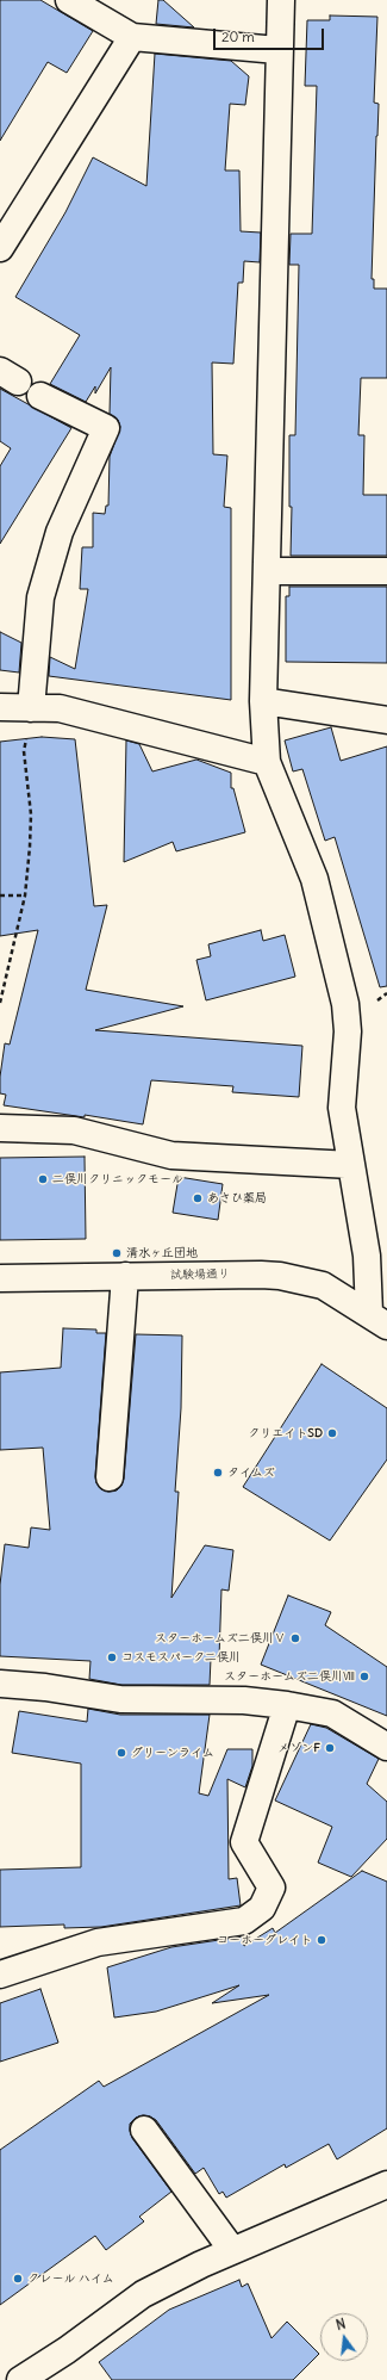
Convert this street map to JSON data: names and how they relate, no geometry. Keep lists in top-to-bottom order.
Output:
{
  "streets": {
    "street": ["試験場通り"]
  },
  "places": [
    "二俣川クリニックモール",
    "あさひ薬局",
    "清水ヶ丘団地",
    "クリエイトSD",
    "タイムズ",
    "スターホームズ二俣川Ⅴ",
    "コスモスパーク二俣川",
    "スターホームズ二俣川Ⅷ",
    "メゾンF",
    "グリーンライム",
    "コーホーグレイト",
    "クレール ハイム"
  ],
  "scale_bar": "20 m",
  "north": "top"
}
